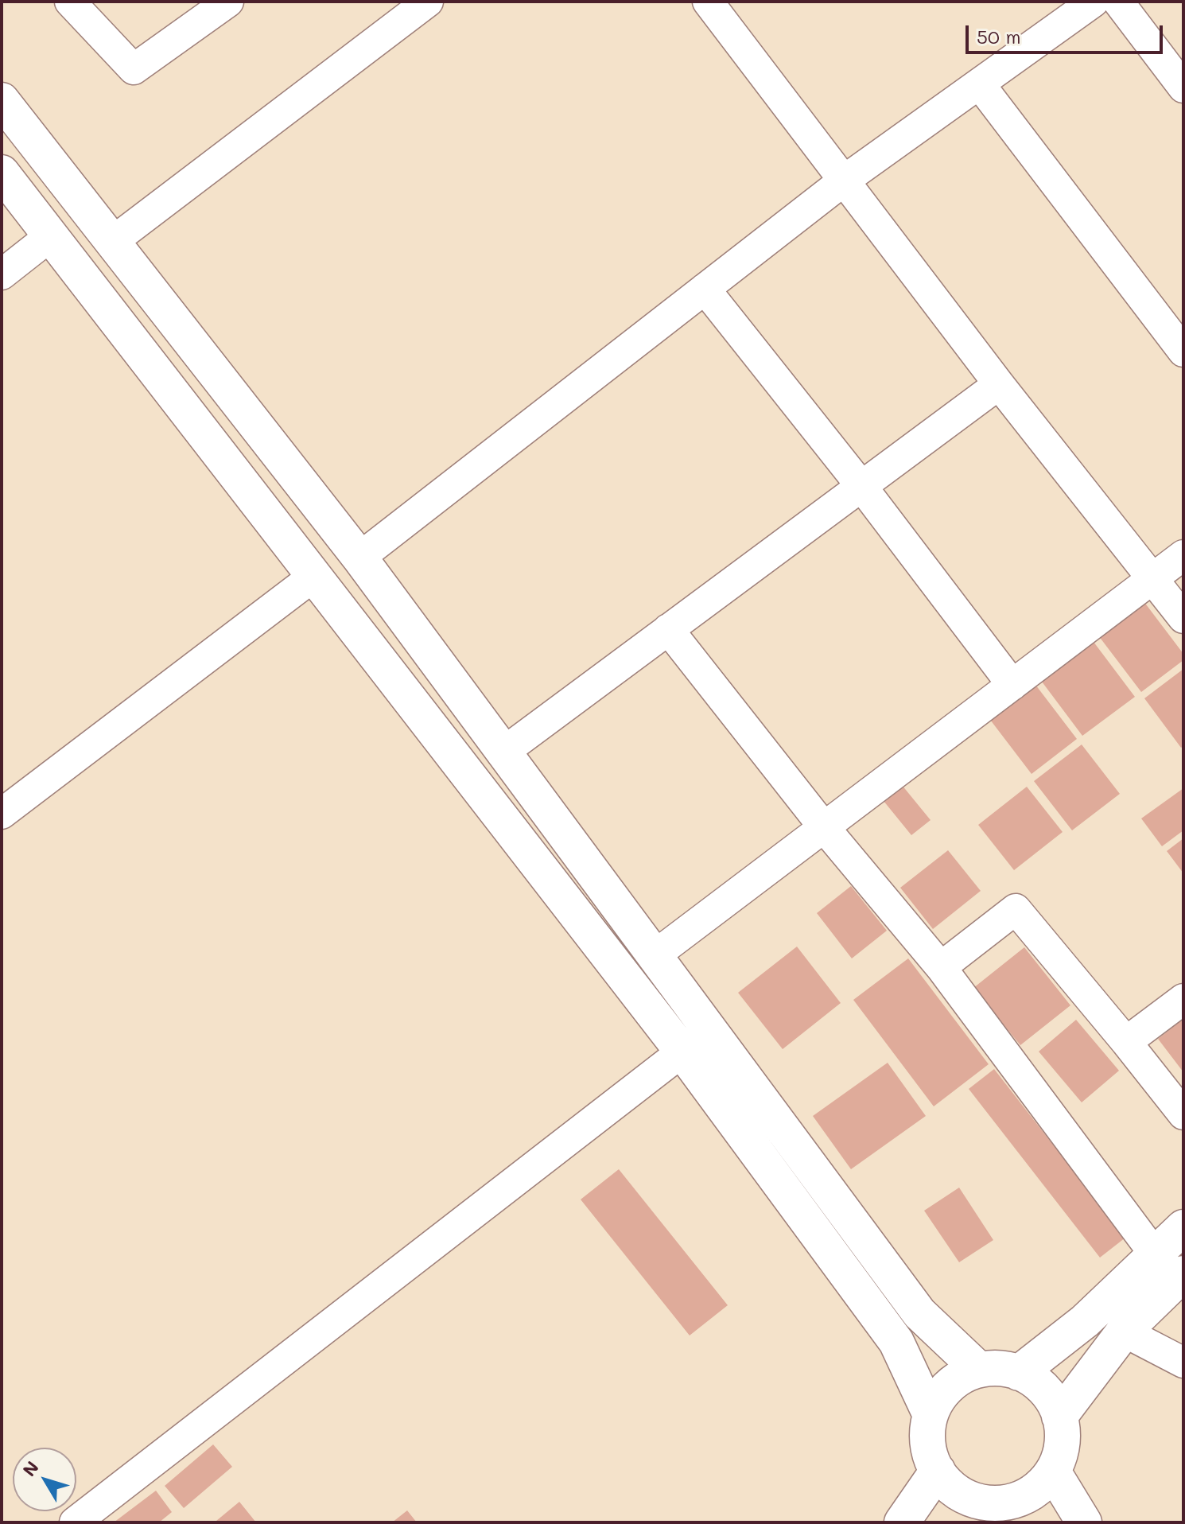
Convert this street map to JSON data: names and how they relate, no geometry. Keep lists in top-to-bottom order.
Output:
{
  "scale_bar": "50 m",
  "north": "top left"
}
